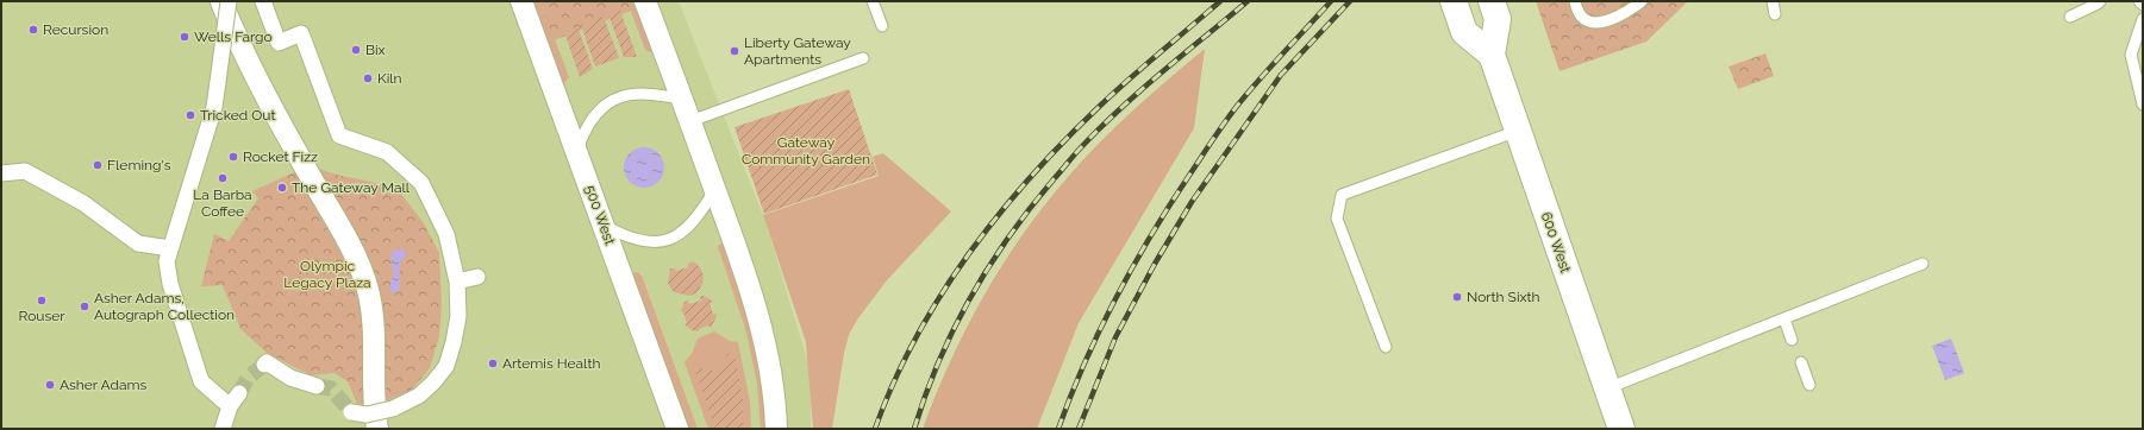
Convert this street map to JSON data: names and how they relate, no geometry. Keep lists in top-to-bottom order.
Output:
{
  "streets": {
    "street": ["500 West", "600 West"]
  },
  "parks": ["Gateway Community Garden", "Olympic Legacy Plaza"],
  "places": [
    "Recursion",
    "Wells Fargo",
    "Bix",
    "Liberty Gateway Apartments",
    "Kiln",
    "Tricked Out",
    "Rocket Fizz",
    "Fleming's",
    "La Barba Coffee",
    "The Gateway Mall",
    "North Sixth",
    "Rouser",
    "Asher Adams, Autograph Collection",
    "Artemis Health",
    "Asher Adams"
  ]
}
